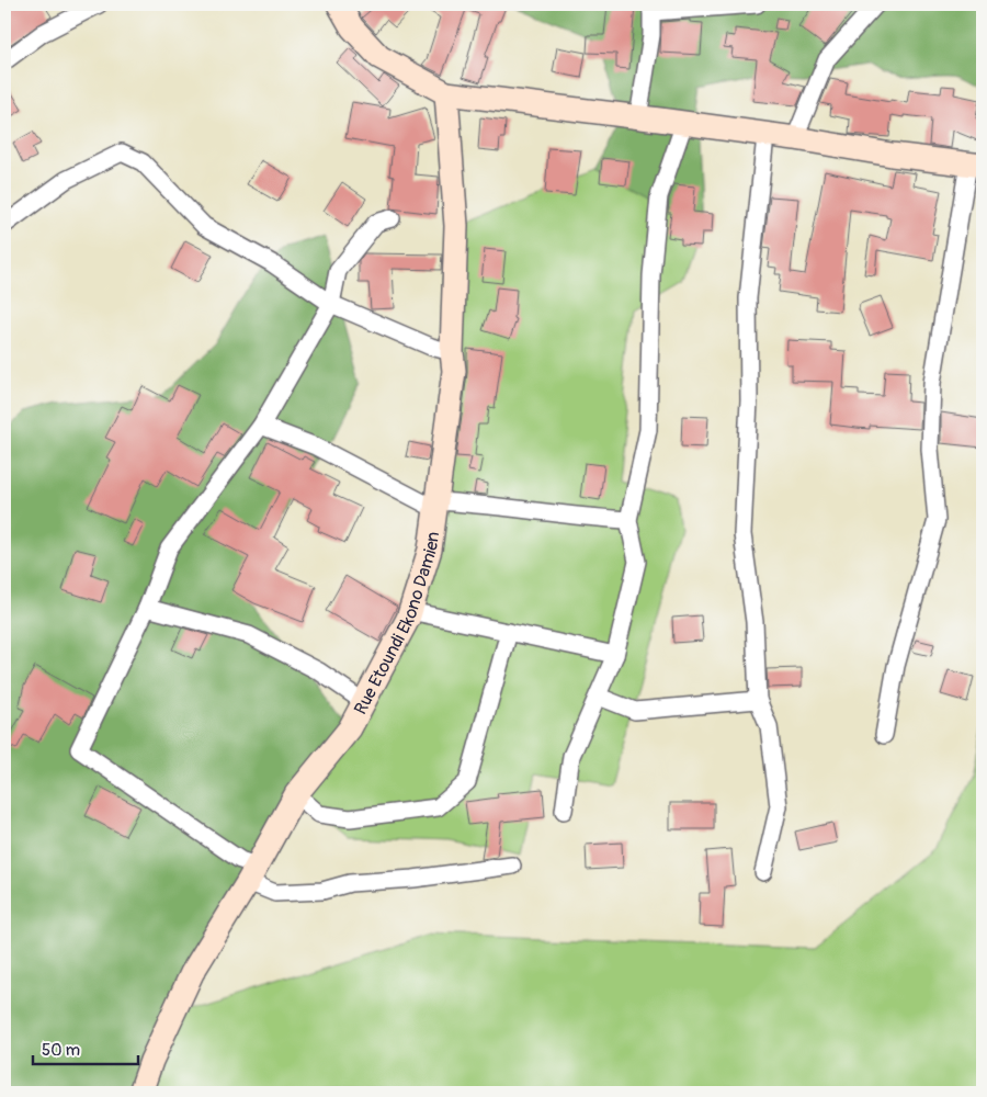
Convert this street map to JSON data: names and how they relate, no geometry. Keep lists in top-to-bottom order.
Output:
{
  "streets": {
    "street": ["Rue Etoundi Ekono Damien"]
  },
  "scale_bar": "50 m"
}
